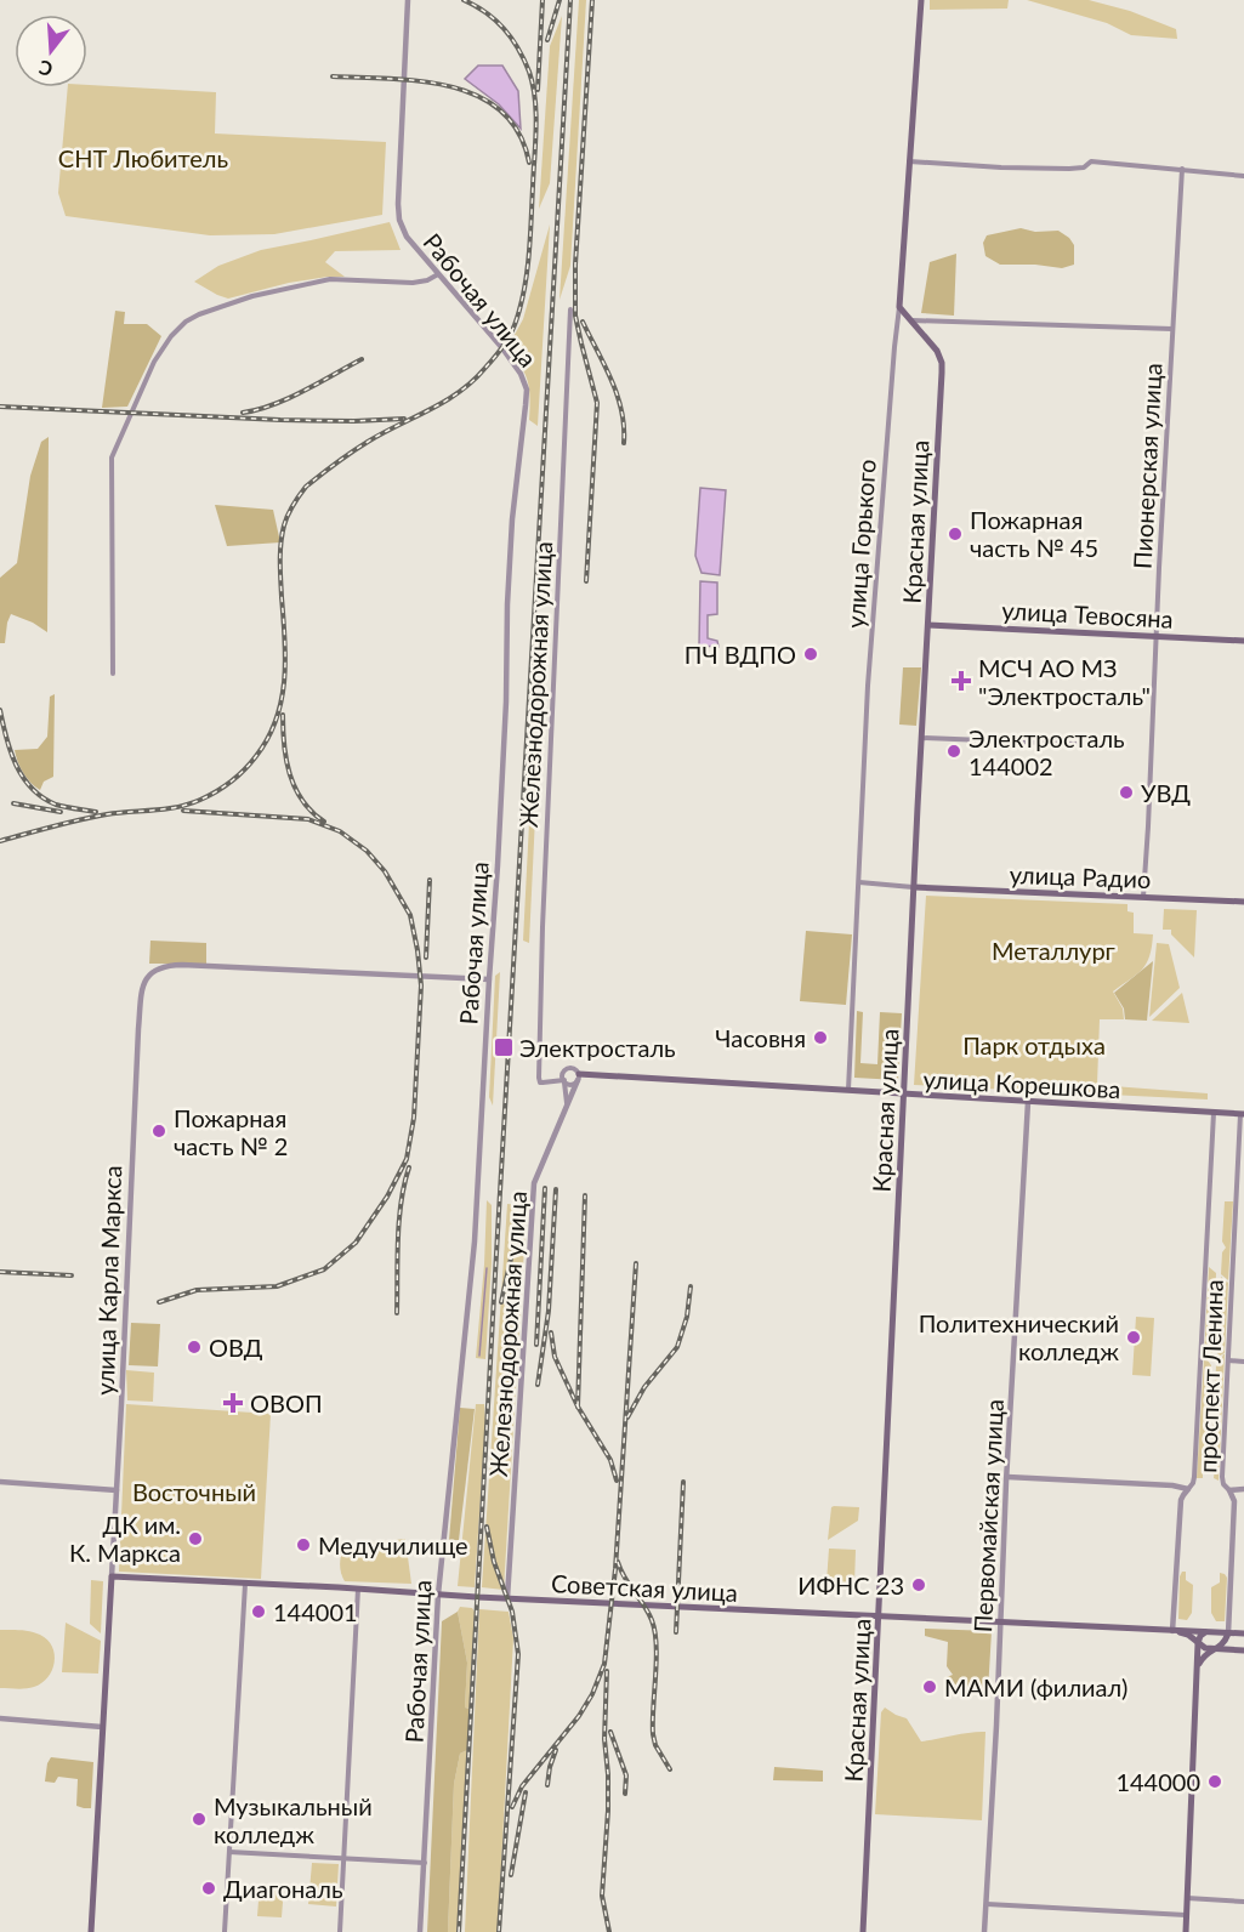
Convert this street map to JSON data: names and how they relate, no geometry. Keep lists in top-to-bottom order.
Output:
{
  "streets": {
    "main road": [
      "Красная улица",
      "улица Горького",
      "улица Тевосяна",
      "улица Радио",
      "улица Корешкова",
      "улица Карла Маркса",
      "проспект Ленина",
      "Советская улица"
    ],
    "street": [
      "Рабочая улица",
      "Пионерская улица",
      "Железнодорожная улица",
      "Первомайская улица"
    ]
  },
  "crossings": [
    ["Рабочая улица", "улица Карла Маркса"],
    ["Рабочая улица", "Советская улица"],
    ["Пионерская улица", "улица Тевосяна"],
    ["Пионерская улица", "улица Радио"],
    ["Красная улица", "улица Горького"],
    ["Красная улица", "улица Тевосяна"],
    ["Красная улица", "улица Радио"],
    ["Красная улица", "улица Корешкова"],
    ["Красная улица", "Советская улица"],
    ["улица Горького", "улица Корешкова"],
    ["Железнодорожная улица", "улица Корешкова"],
    ["Железнодорожная улица", "Советская улица"],
    ["улица Корешкова", "проспект Ленина"],
    ["улица Корешкова", "Первомайская улица"],
    ["улица Карла Маркса", "Советская улица"],
    ["проспект Ленина", "Советская улица"],
    ["Первомайская улица", "Советская улица"]
  ],
  "parks": [
    "СНТ Любитель",
    "Металлург",
    "Парк отдыха",
    "Восточный"
  ],
  "places": {
    "other": [
      "Пожарная часть № 45",
      "ПЧ ВДПО",
      "Электросталь 144002",
      "УВД",
      "Часовня",
      "Пожарная часть № 2",
      "Политехнический колледж",
      "ОВД",
      "ДК им. К. Маркса",
      "Медучилище",
      "ИФНС 23",
      "144001",
      "МАМИ (филиал)",
      "144000",
      "Музыкальный колледж",
      "Диагональ"
    ],
    "health": ["МСЧ АО МЗ \"Электросталь\"", "ОВОП"],
    "transit": ["Электросталь"]
  },
  "north": "bottom"
}
